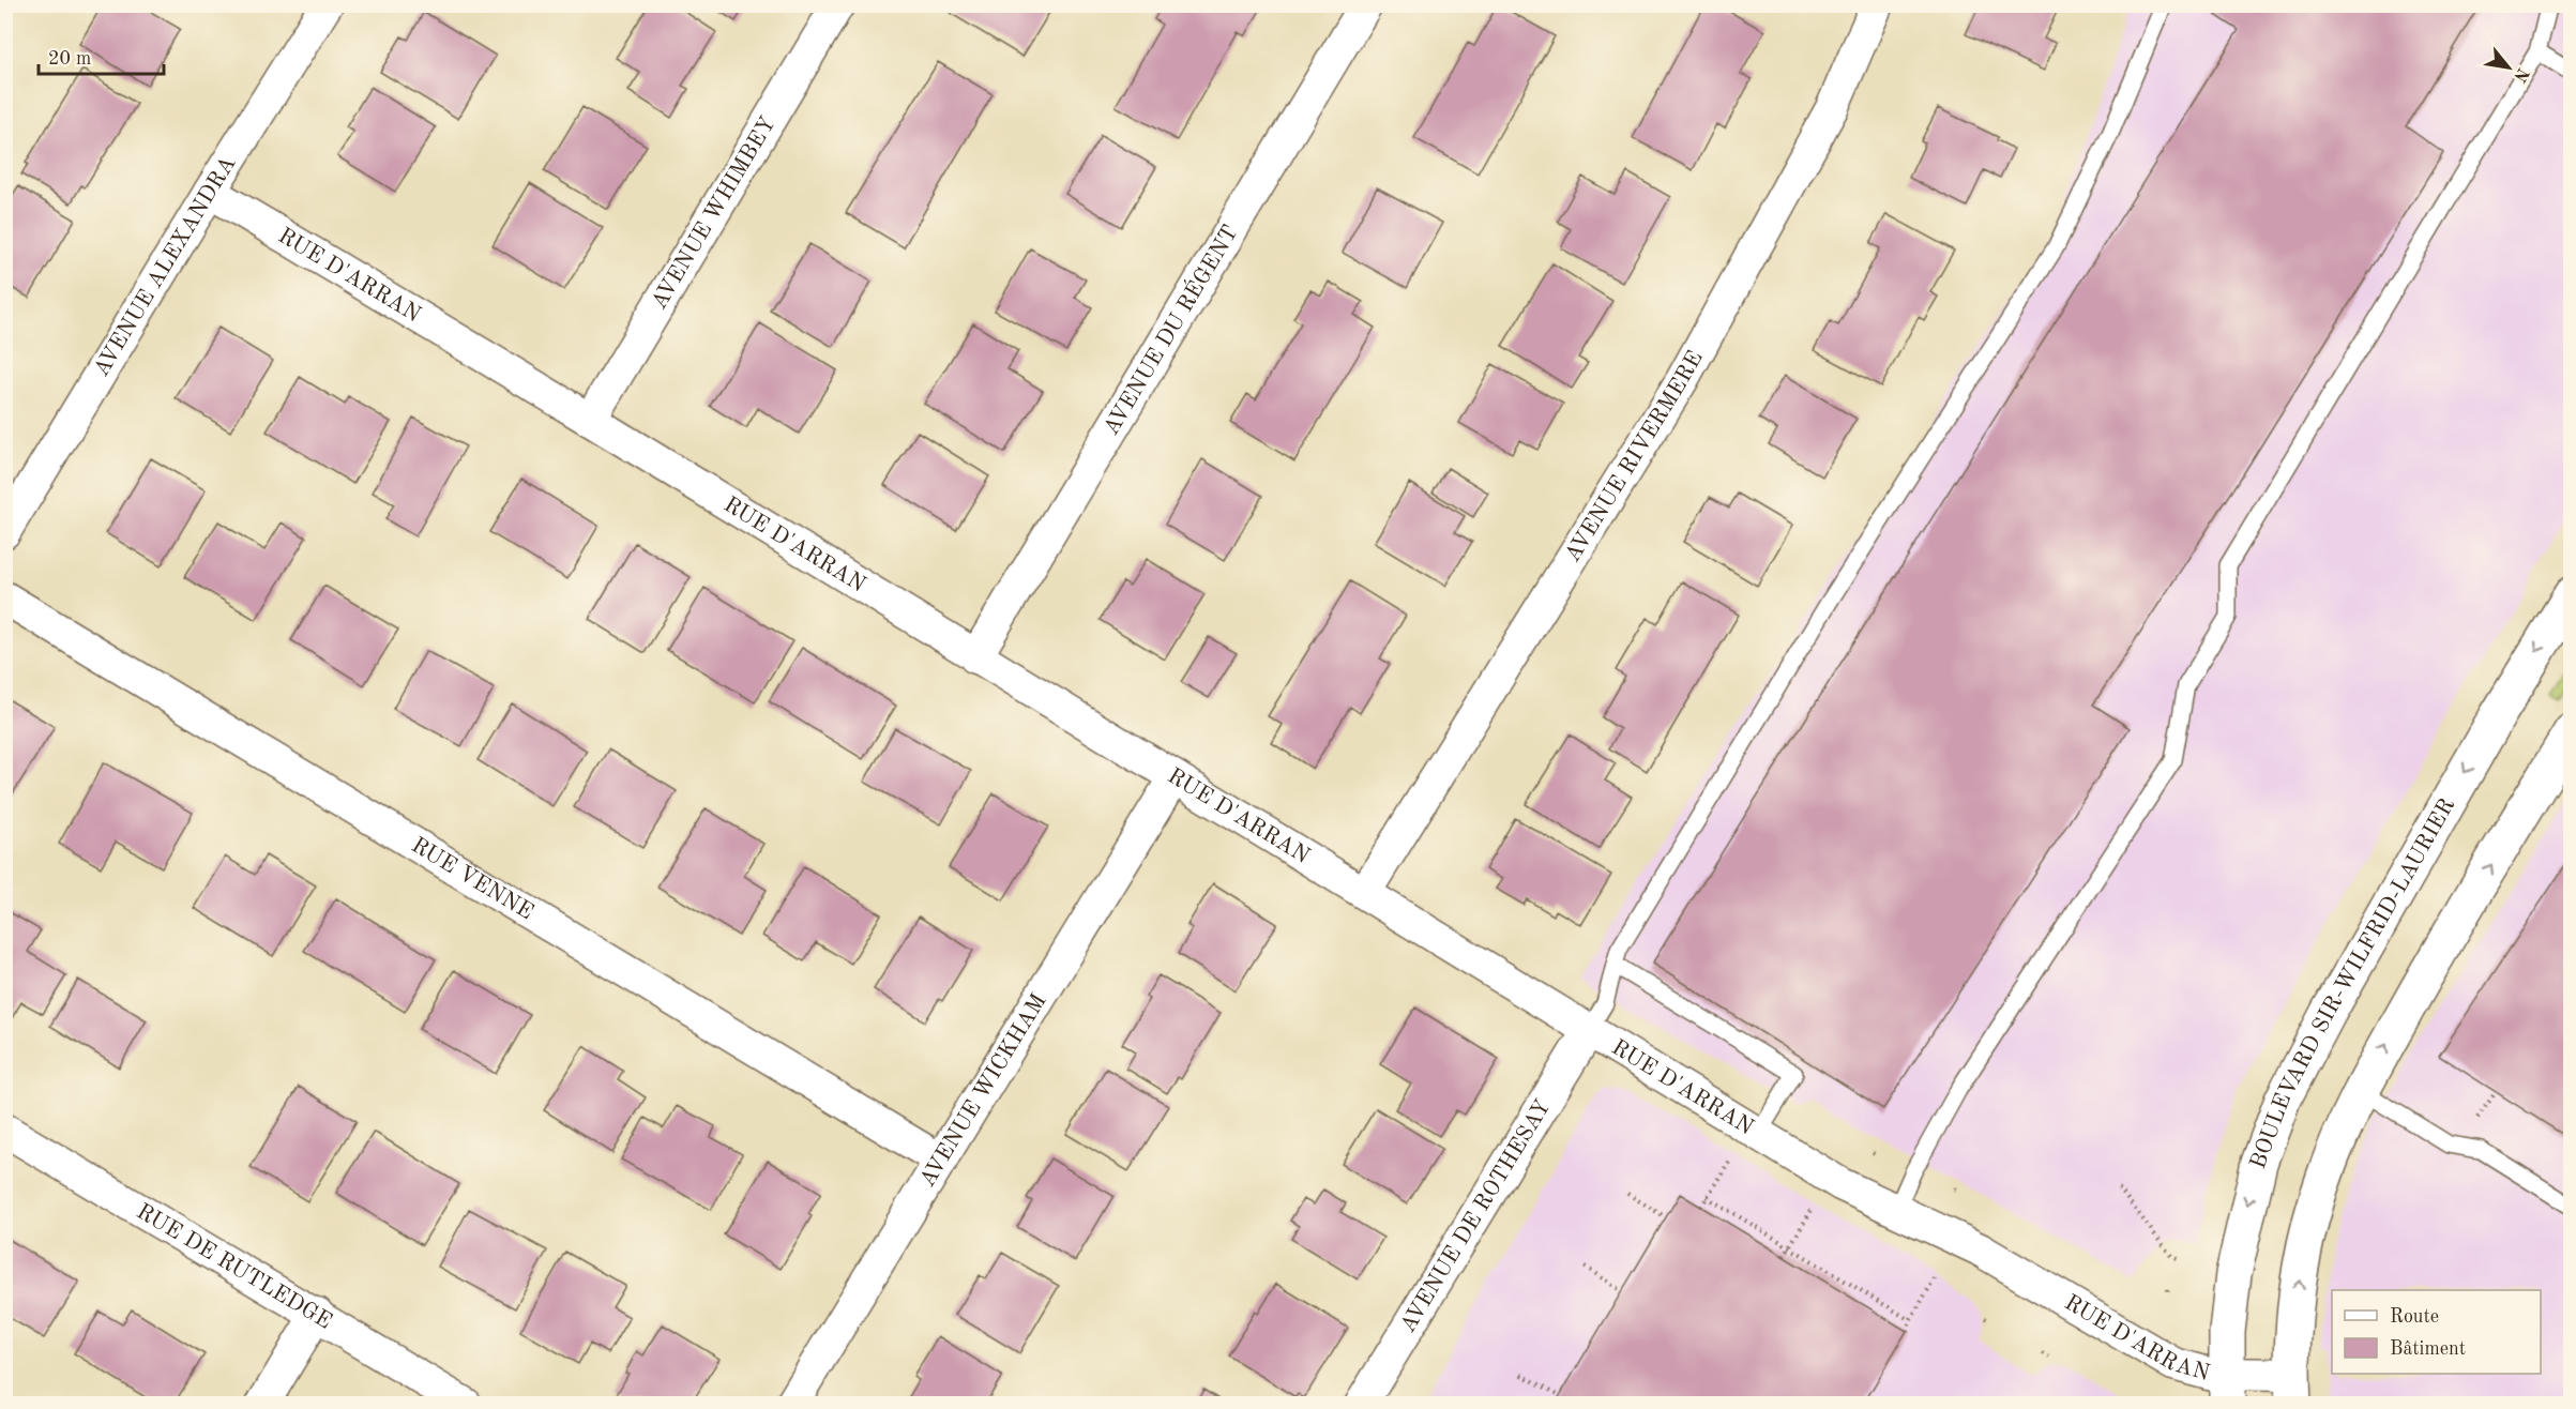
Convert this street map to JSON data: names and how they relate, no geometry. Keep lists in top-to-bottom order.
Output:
{
  "streets": {
    "main road": ["BOULEVARD SIR-WILFRID-LAURIER"],
    "street": [
      "AVENUE WHIMBEY",
      "AVENUE ALEXANDRA",
      "RUE D'ARRAN",
      "AVENUE DU RÉGENT",
      "AVENUE RIVERMERE",
      "RUE VENNE",
      "AVENUE WICKHAM",
      "AVENUE DE ROTHESAY",
      "RUE DE RUTLEDGE"
    ]
  },
  "crossings": [
    ["AVENUE WHIMBEY", "RUE D'ARRAN"],
    ["AVENUE ALEXANDRA", "RUE D'ARRAN"],
    ["RUE D'ARRAN", "AVENUE DU RÉGENT"],
    ["RUE D'ARRAN", "AVENUE RIVERMERE"],
    ["RUE D'ARRAN", "BOULEVARD SIR-WILFRID-LAURIER"],
    ["RUE D'ARRAN", "AVENUE WICKHAM"],
    ["RUE D'ARRAN", "AVENUE DE ROTHESAY"],
    ["RUE VENNE", "AVENUE WICKHAM"]
  ],
  "legend": ["Route", "Bâtiment"],
  "scale_bar": "20 m",
  "north": "bottom right"
}
